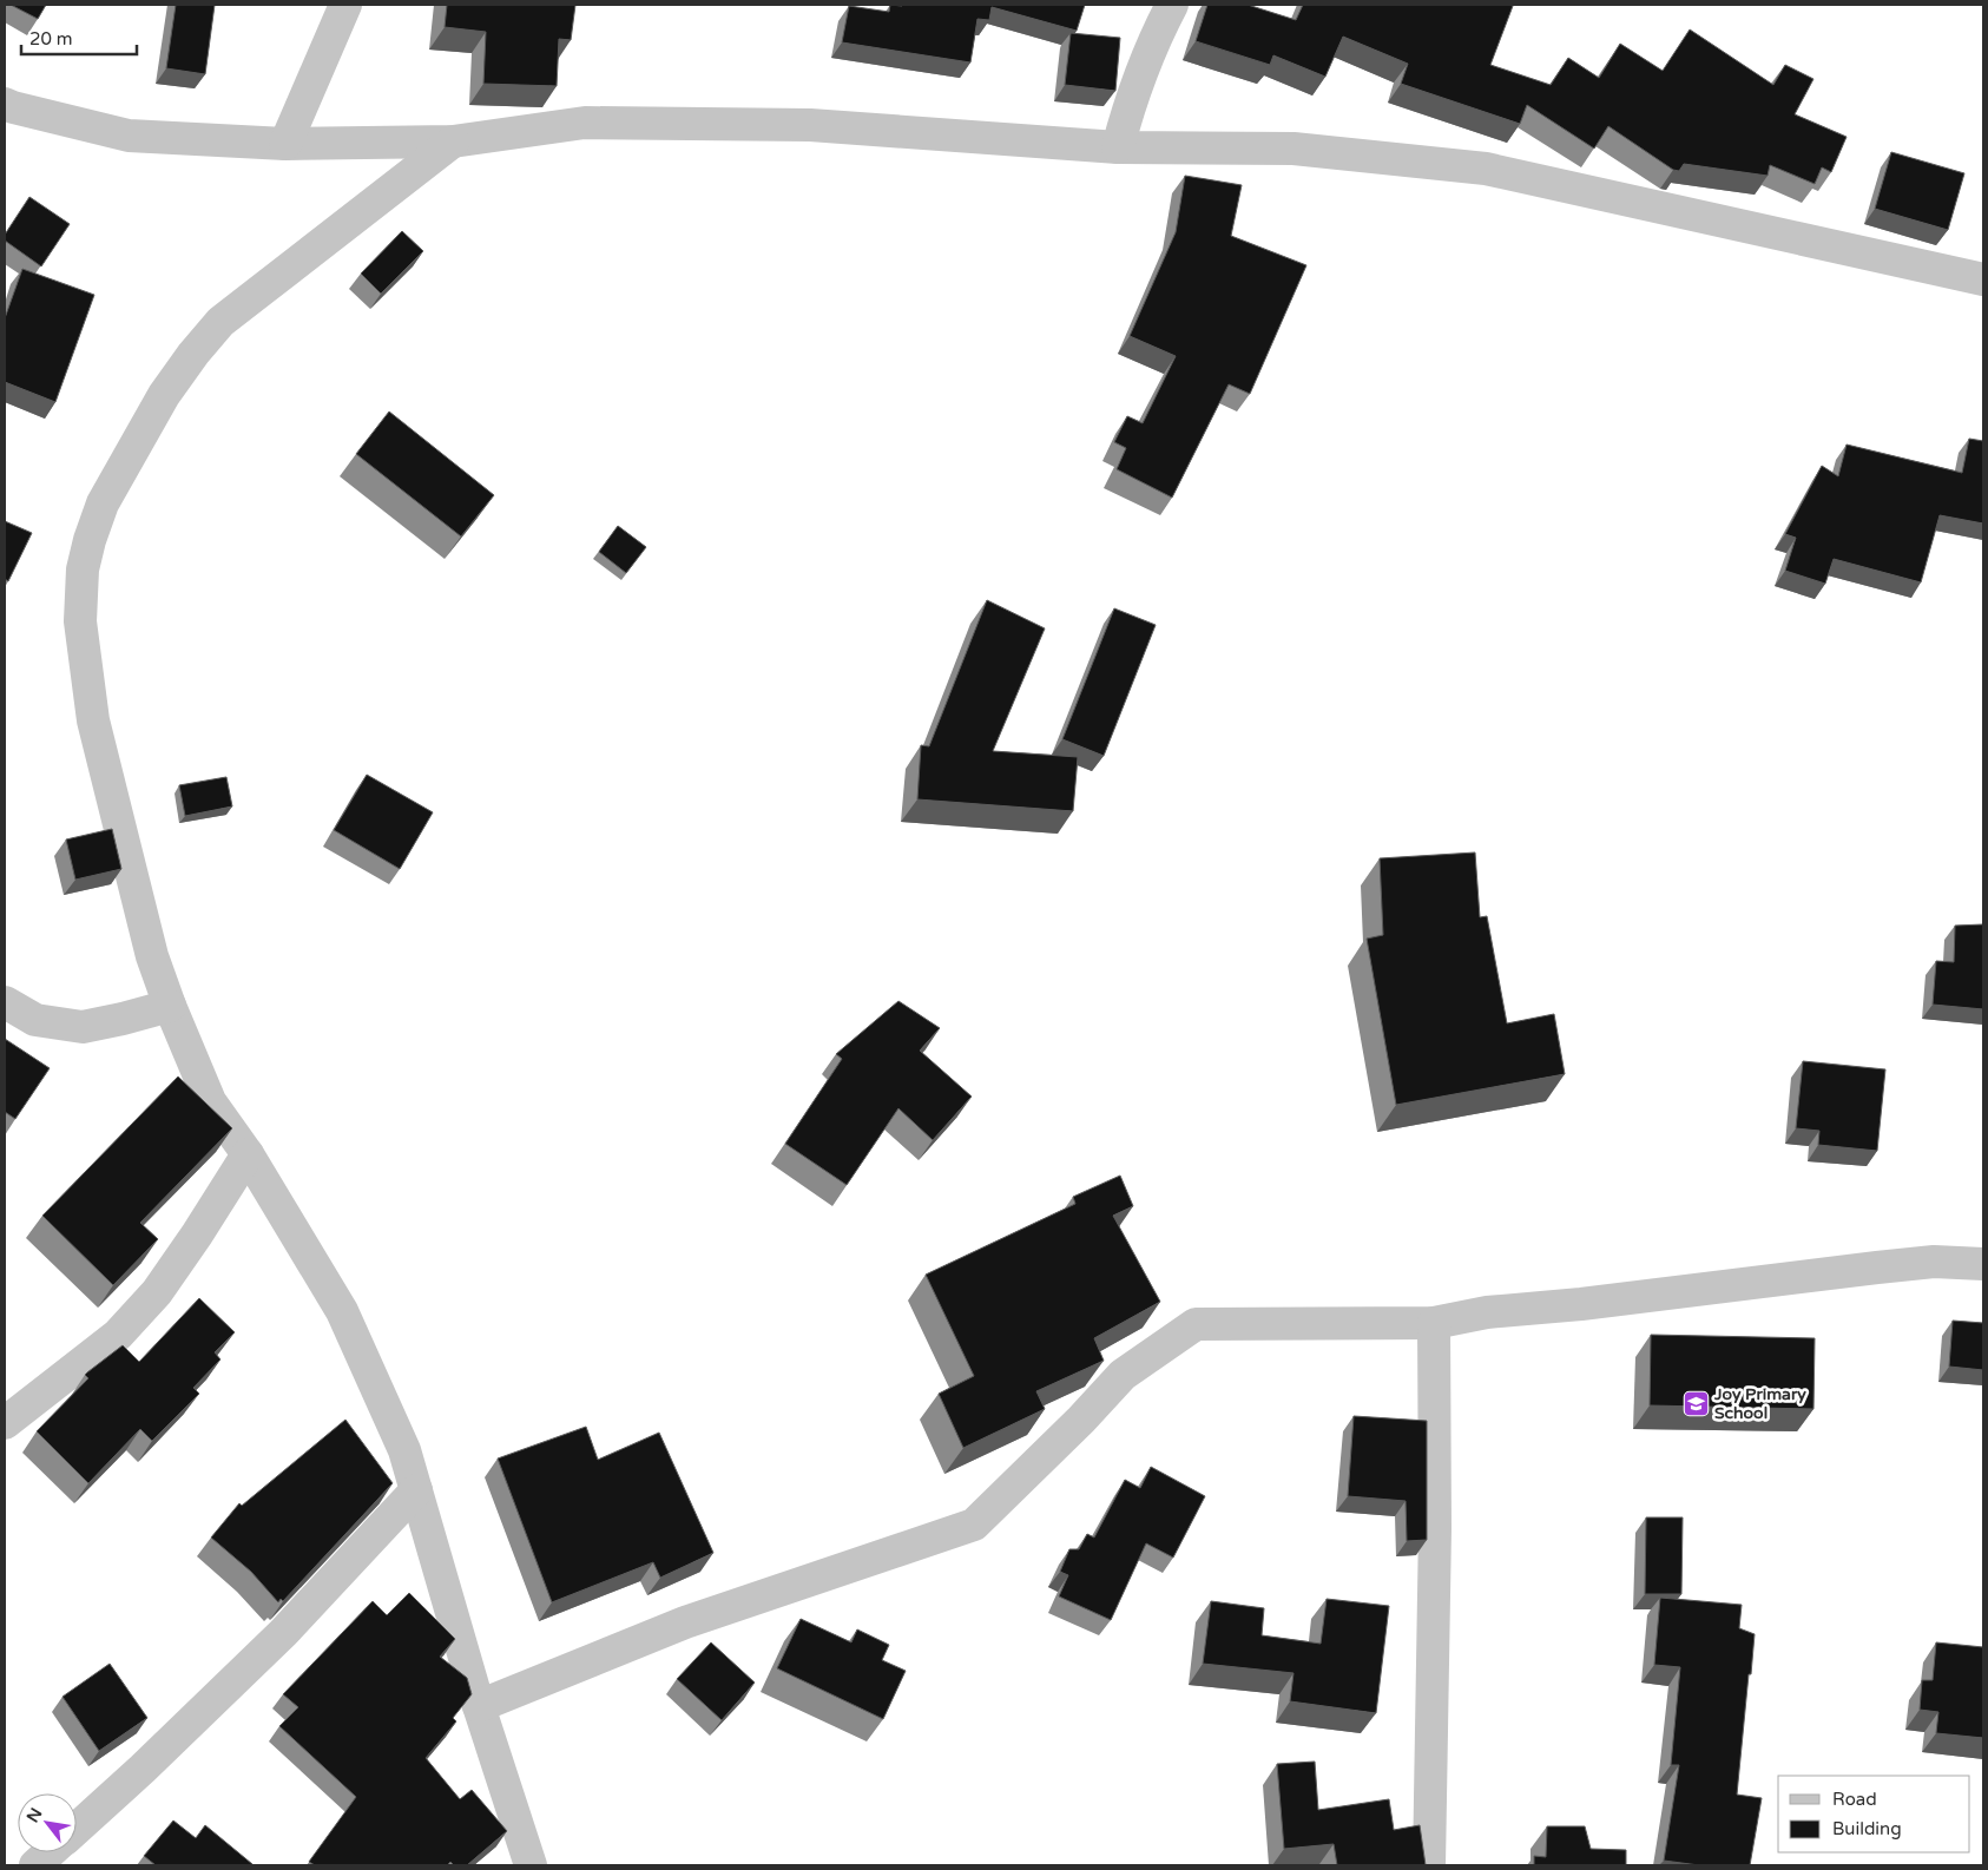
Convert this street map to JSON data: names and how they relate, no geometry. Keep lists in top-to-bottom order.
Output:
{
  "places": {
    "school or university": ["Joy Primary School"]
  },
  "legend": ["Road", "Building"],
  "scale_bar": "20 m",
  "north": "top left"
}
